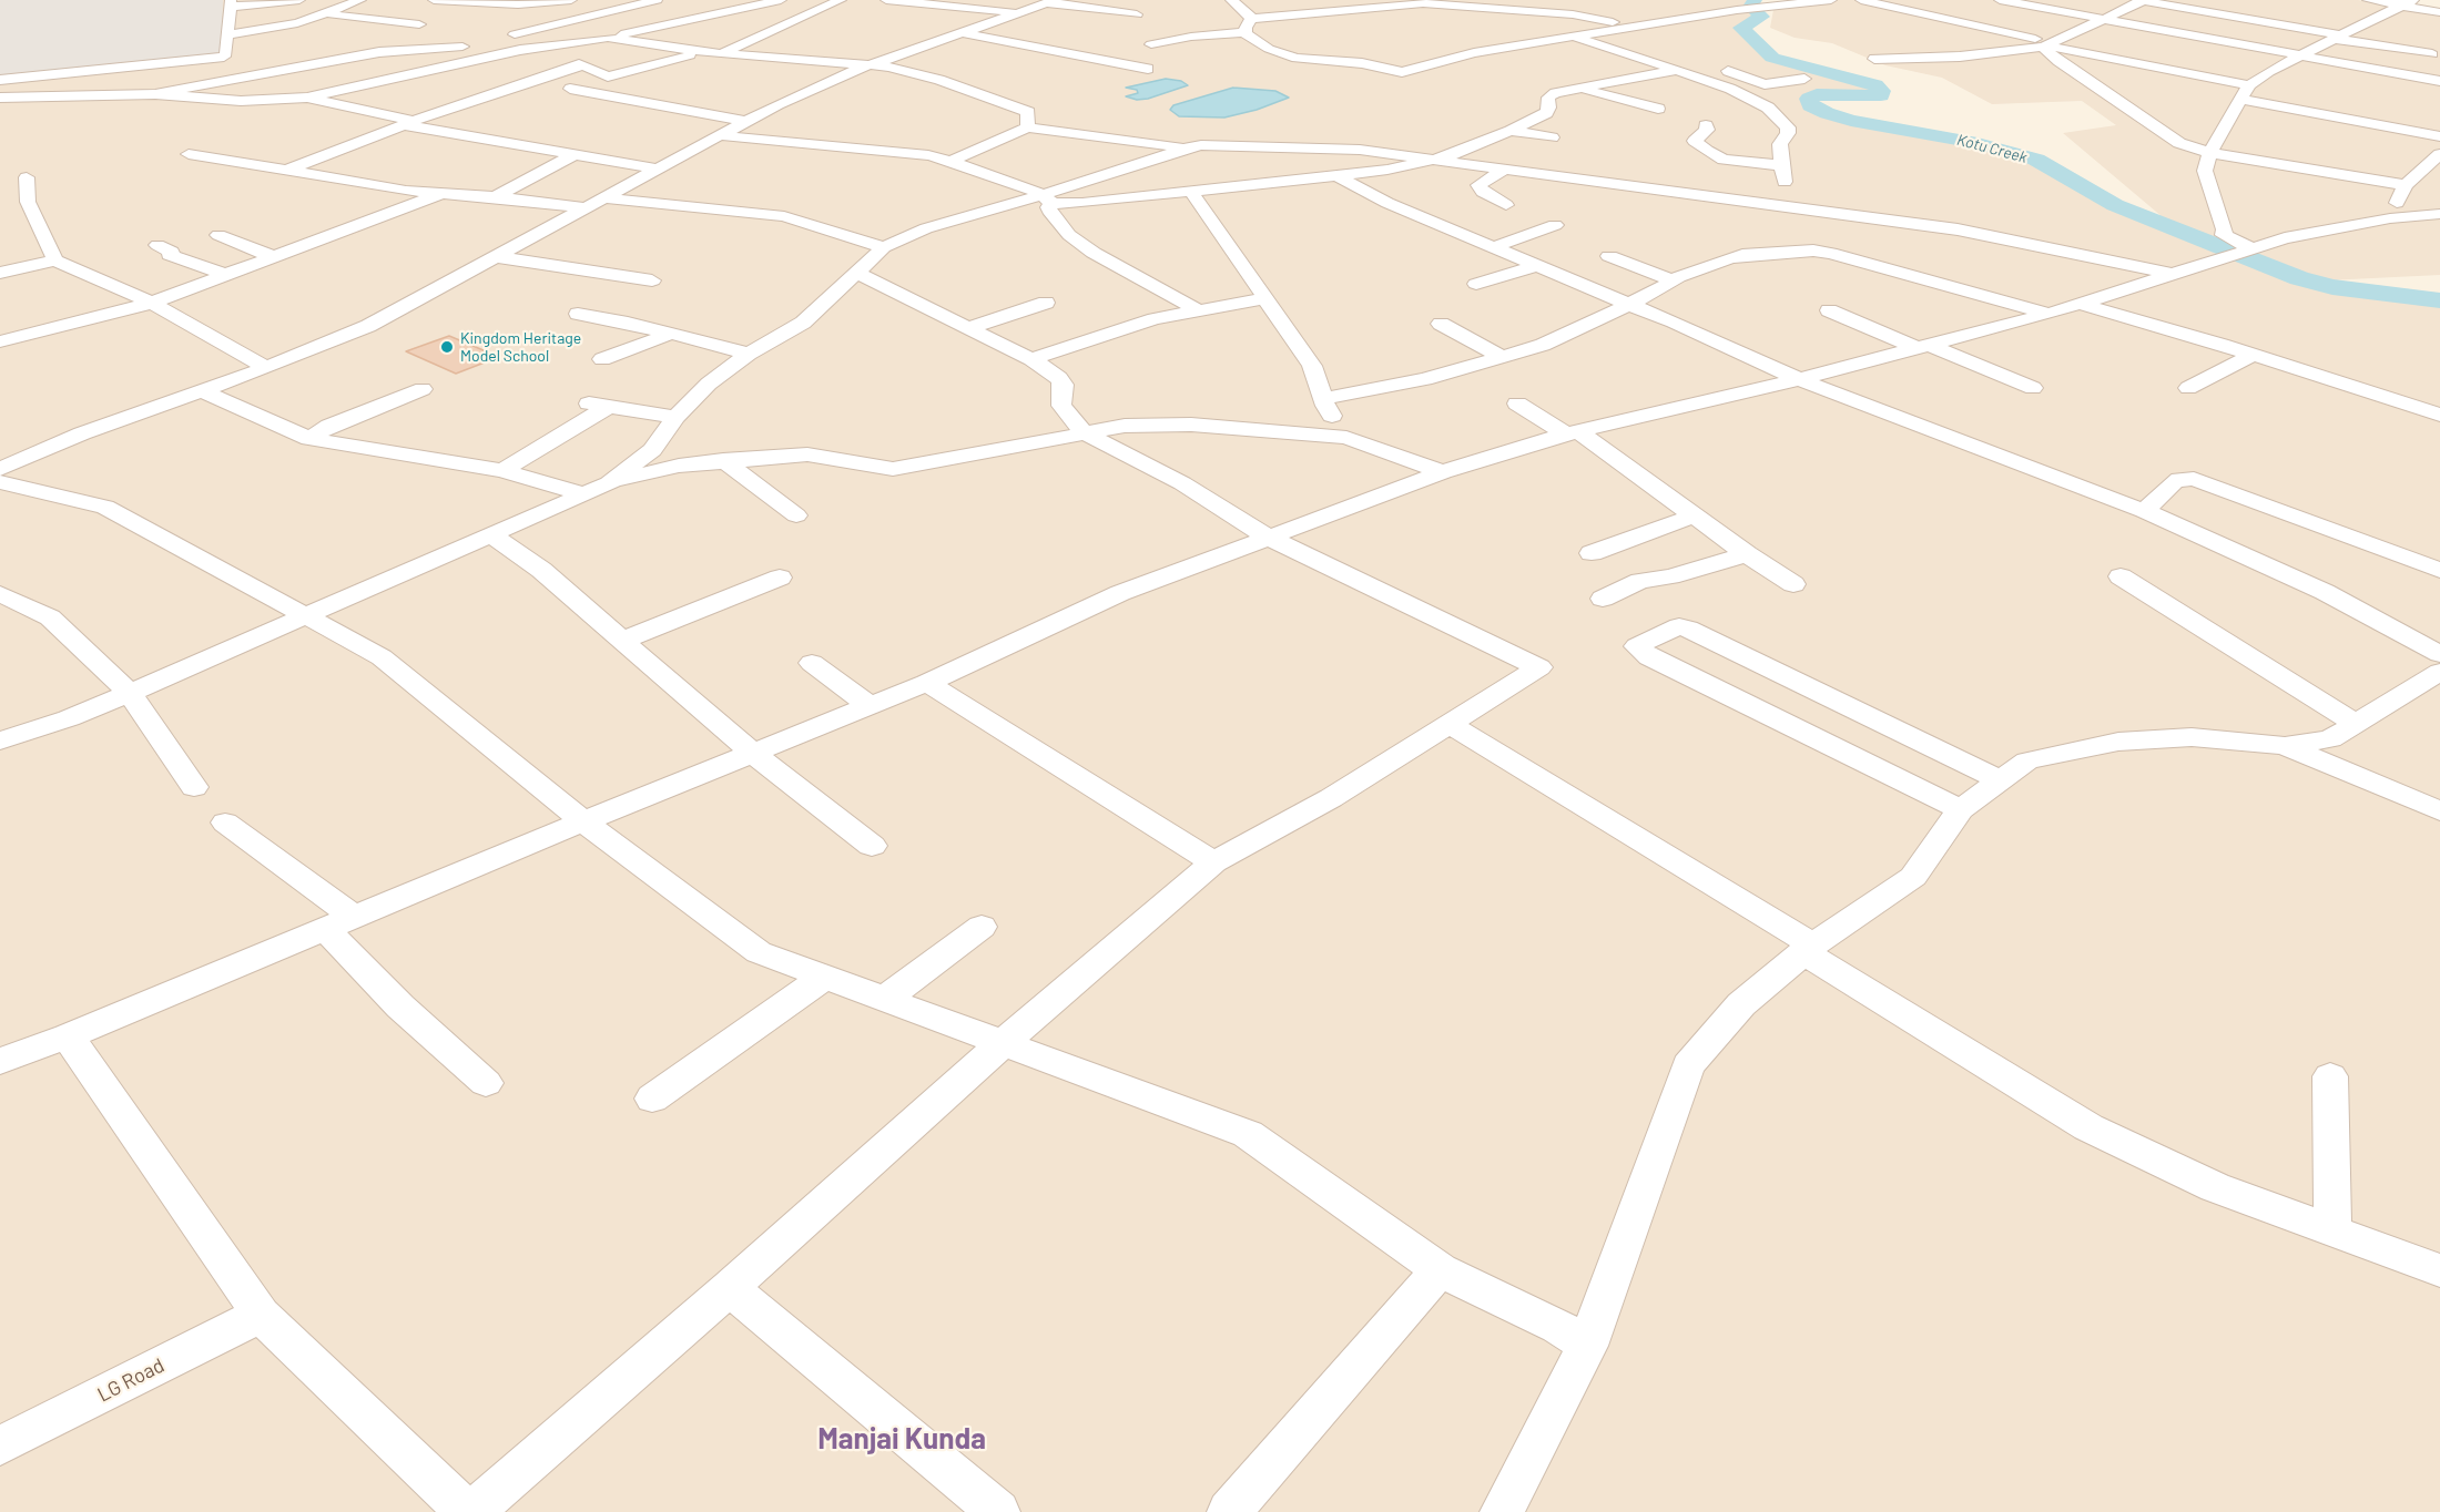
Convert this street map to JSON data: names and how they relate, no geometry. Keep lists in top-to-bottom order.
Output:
{
  "streets": {
    "street": ["LG Road"]
  },
  "districts": ["Manjai Kunda"],
  "water": ["Kotu Creek"],
  "places": ["Kingdom Heritage Model School"]
}
